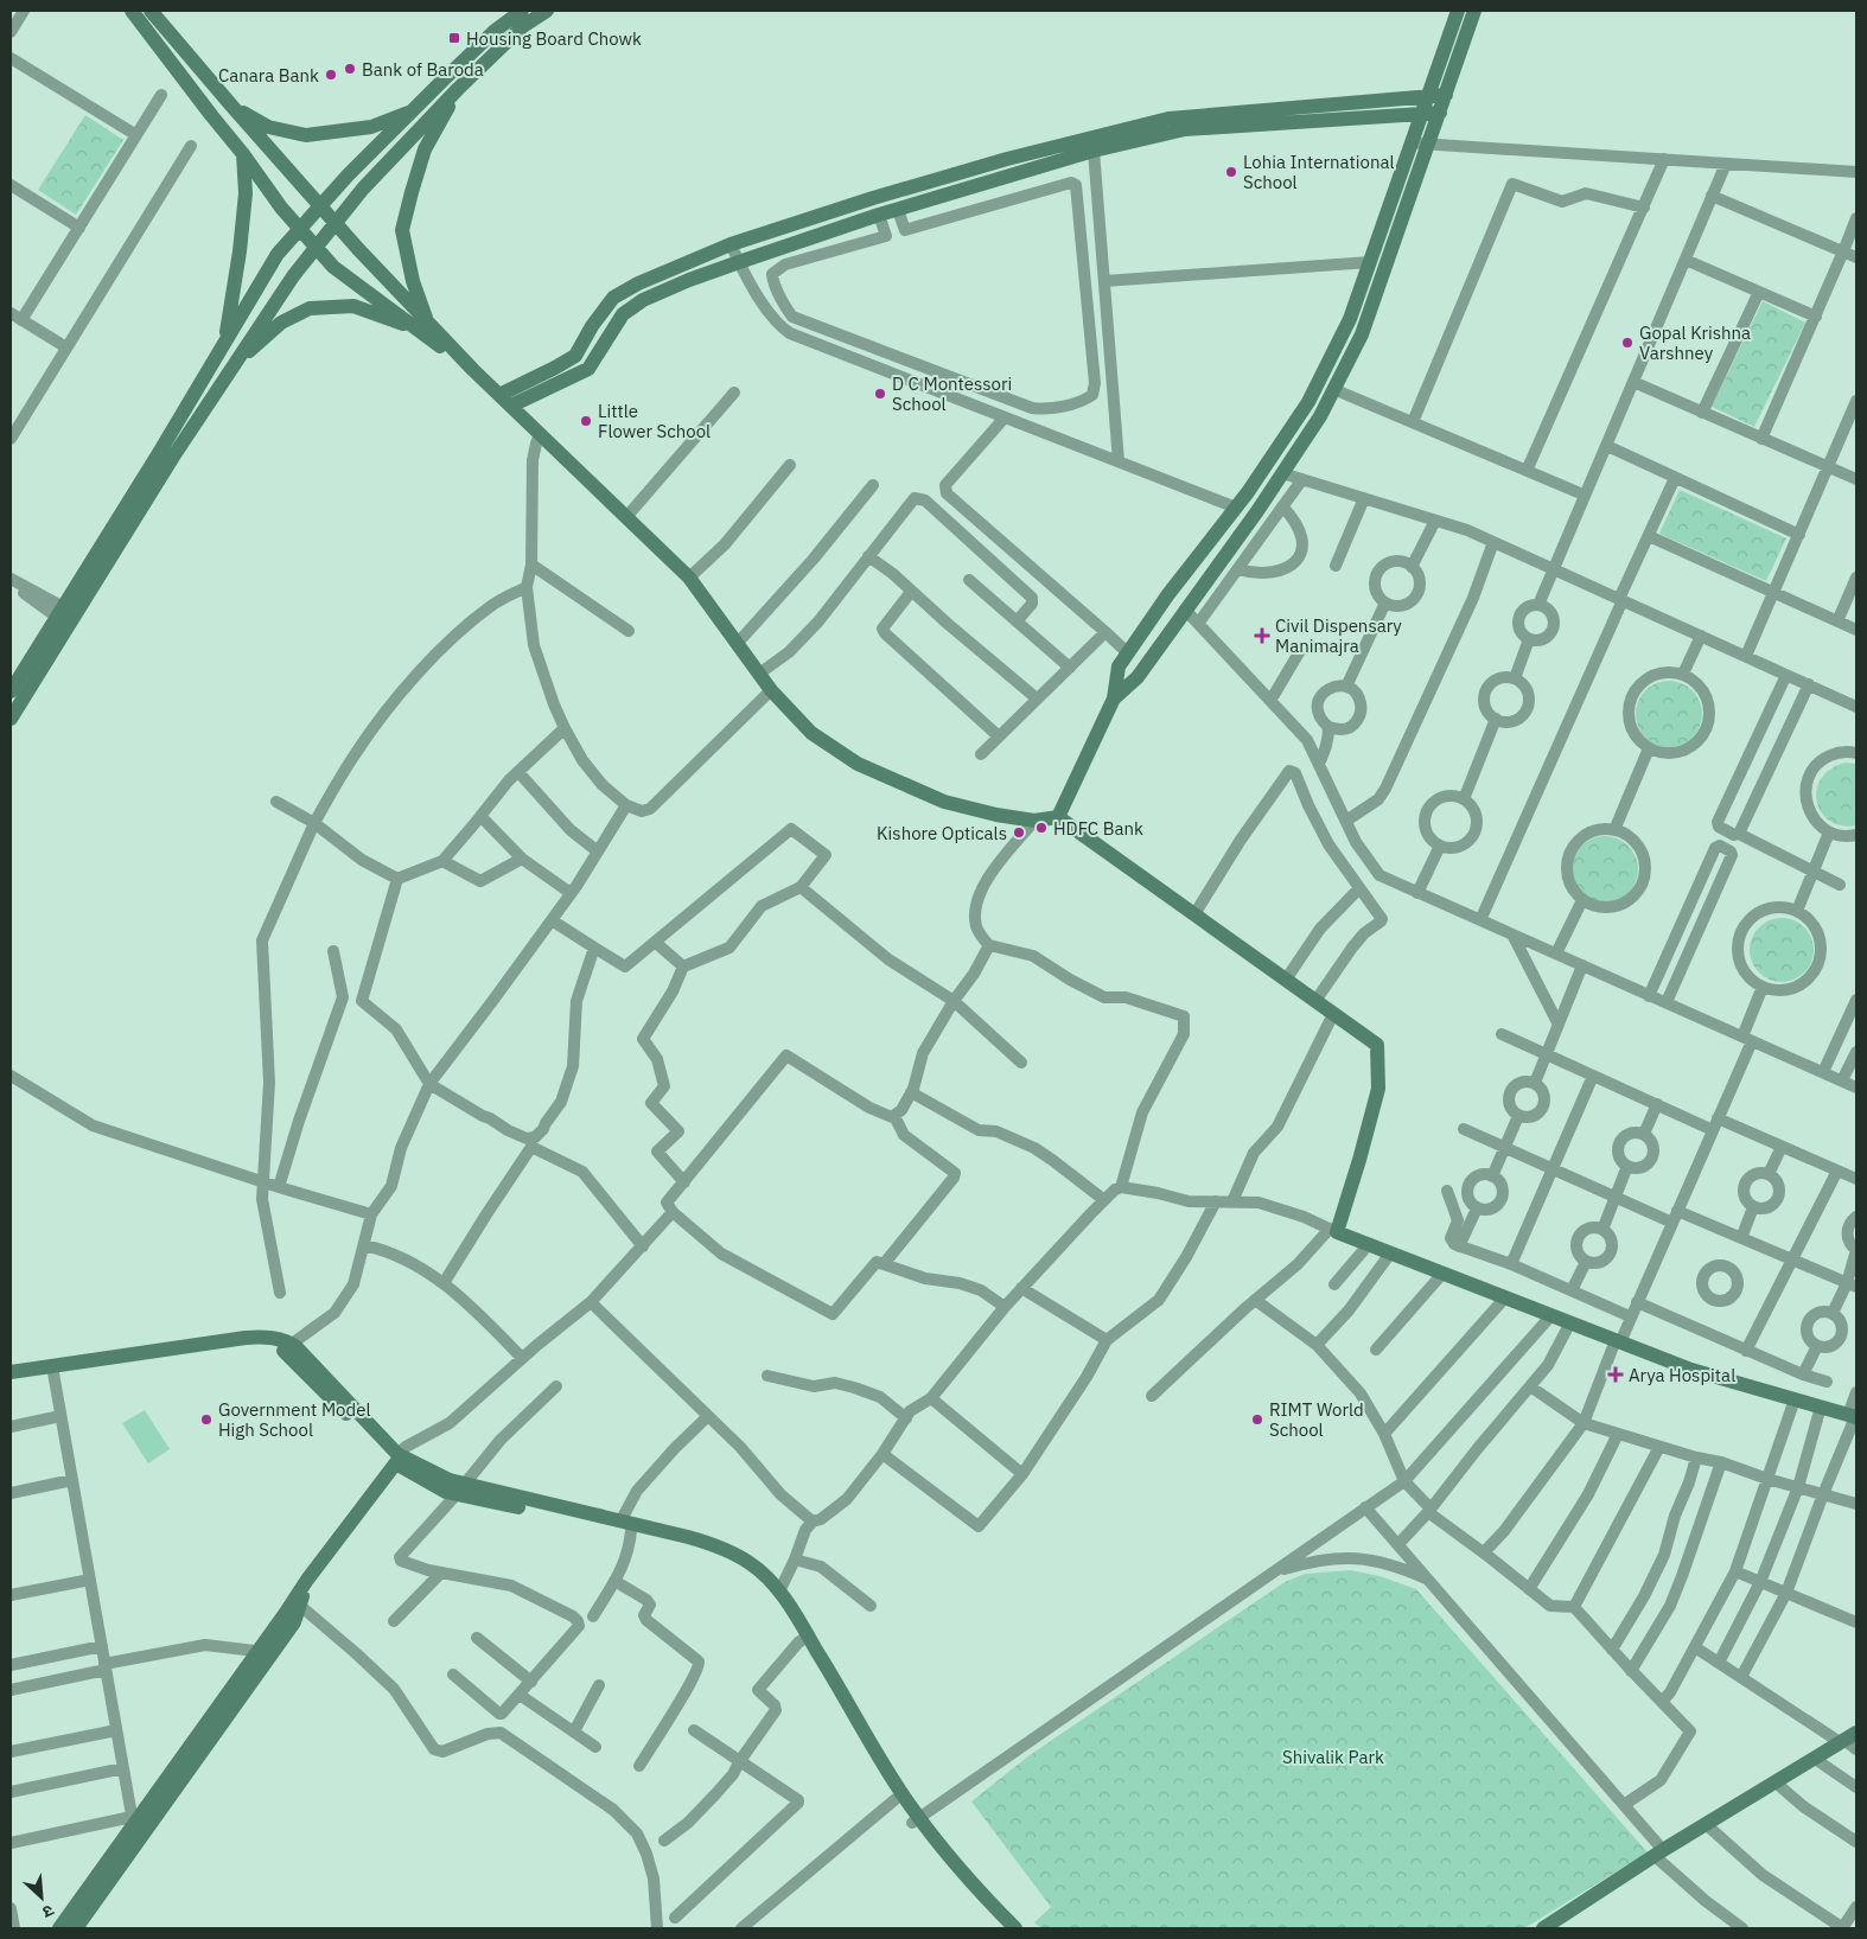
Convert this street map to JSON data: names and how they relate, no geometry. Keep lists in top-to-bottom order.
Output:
{
  "parks": ["Shivalik Park"],
  "places": {
    "transit": ["Housing Board Chowk"],
    "other": [
      "Bank of Baroda",
      "Canara Bank",
      "Lohia International School",
      "Gopal Krishna Varshney",
      "D C Montessori School",
      "Little Flower School",
      "HDFC Bank",
      "Kishore Opticals",
      "Government Model High School",
      "RIMT World School"
    ],
    "health": ["Civil Dispensary Manimajra", "Arya Hospital"]
  },
  "north": "bottom right"
}
